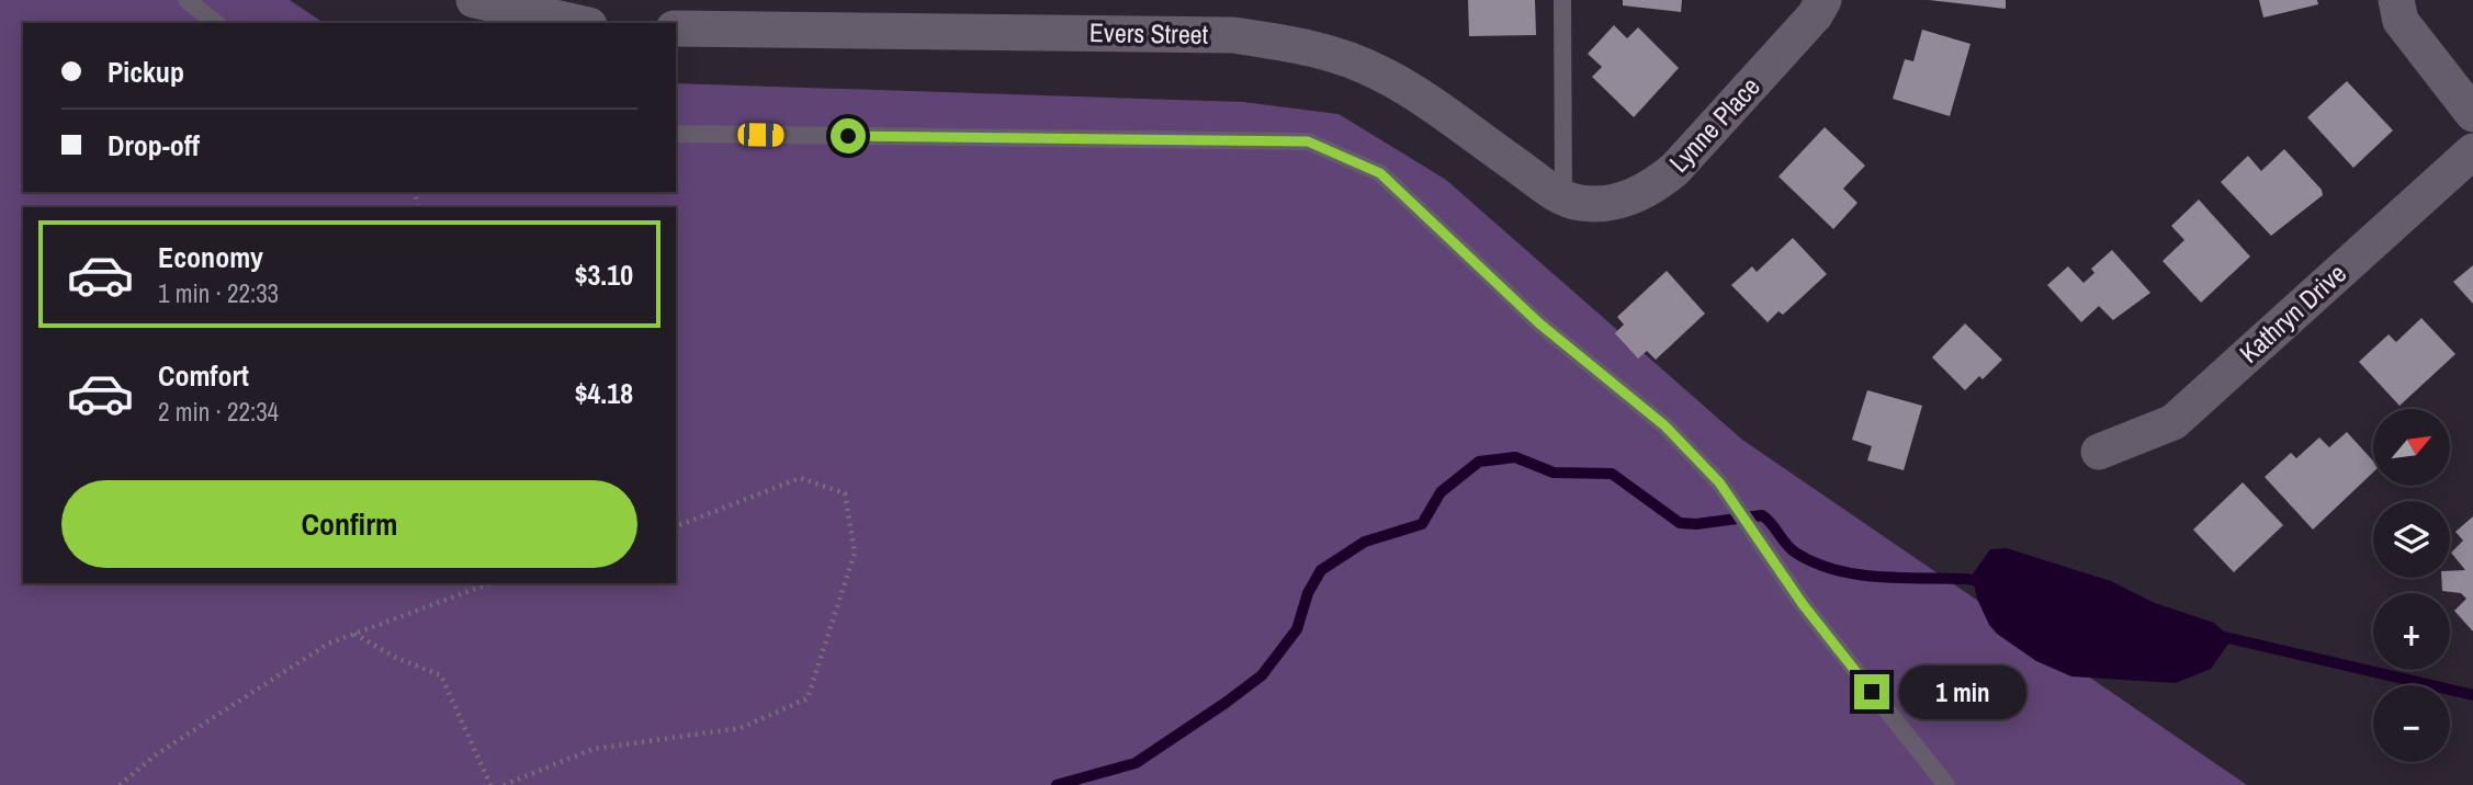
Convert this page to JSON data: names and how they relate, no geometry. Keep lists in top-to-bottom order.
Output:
{
  "streets": {
    "street": ["Evers Street", "Lynne Place", "Kathryn Drive"]
  },
  "crossings": [
    ["Evers Street", "Lynne Place"]
  ],
  "north": "top right",
  "page": {
    "banner": ["Pickup", "Drop-off"],
    "list": [
      {
        "name": "Economy",
        "note": "1 min · 22:33",
        "value": "$3.10"
      },
      {
        "name": "Comfort",
        "note": "2 min · 22:34",
        "value": "$4.18"
      }
    ],
    "map_buttons": ["+", "−"],
    "buttons": "Confirm",
    "bubble": "1 min"
  }
}
